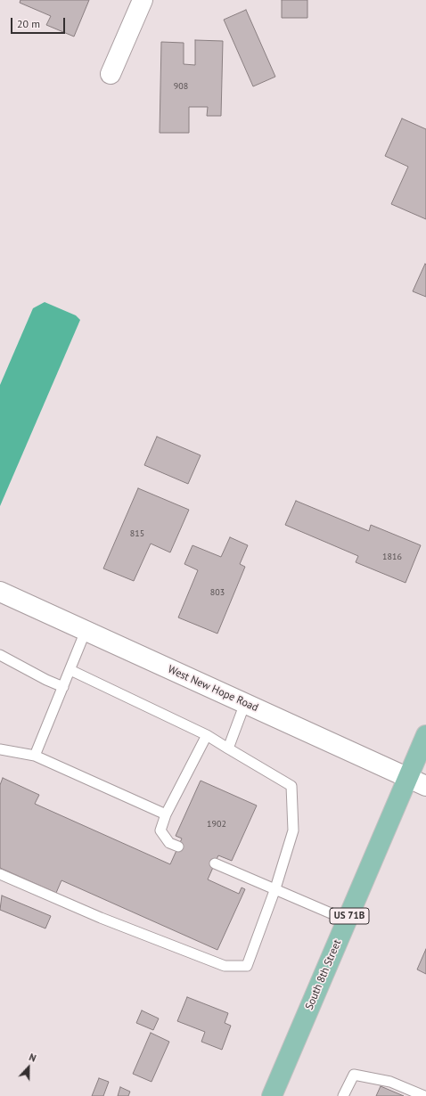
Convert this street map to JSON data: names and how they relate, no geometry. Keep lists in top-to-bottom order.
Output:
{
  "streets": {
    "main road": ["West New Hope Road", "US 71B", "South 8th Street"]
  },
  "crossings": [
    ["West New Hope Road", "South 8th Street"]
  ],
  "house_numbers": [
    "908",
    "815",
    "1816",
    "803",
    "1902"
  ],
  "scale_bar": "20 m",
  "north": "top"
}
